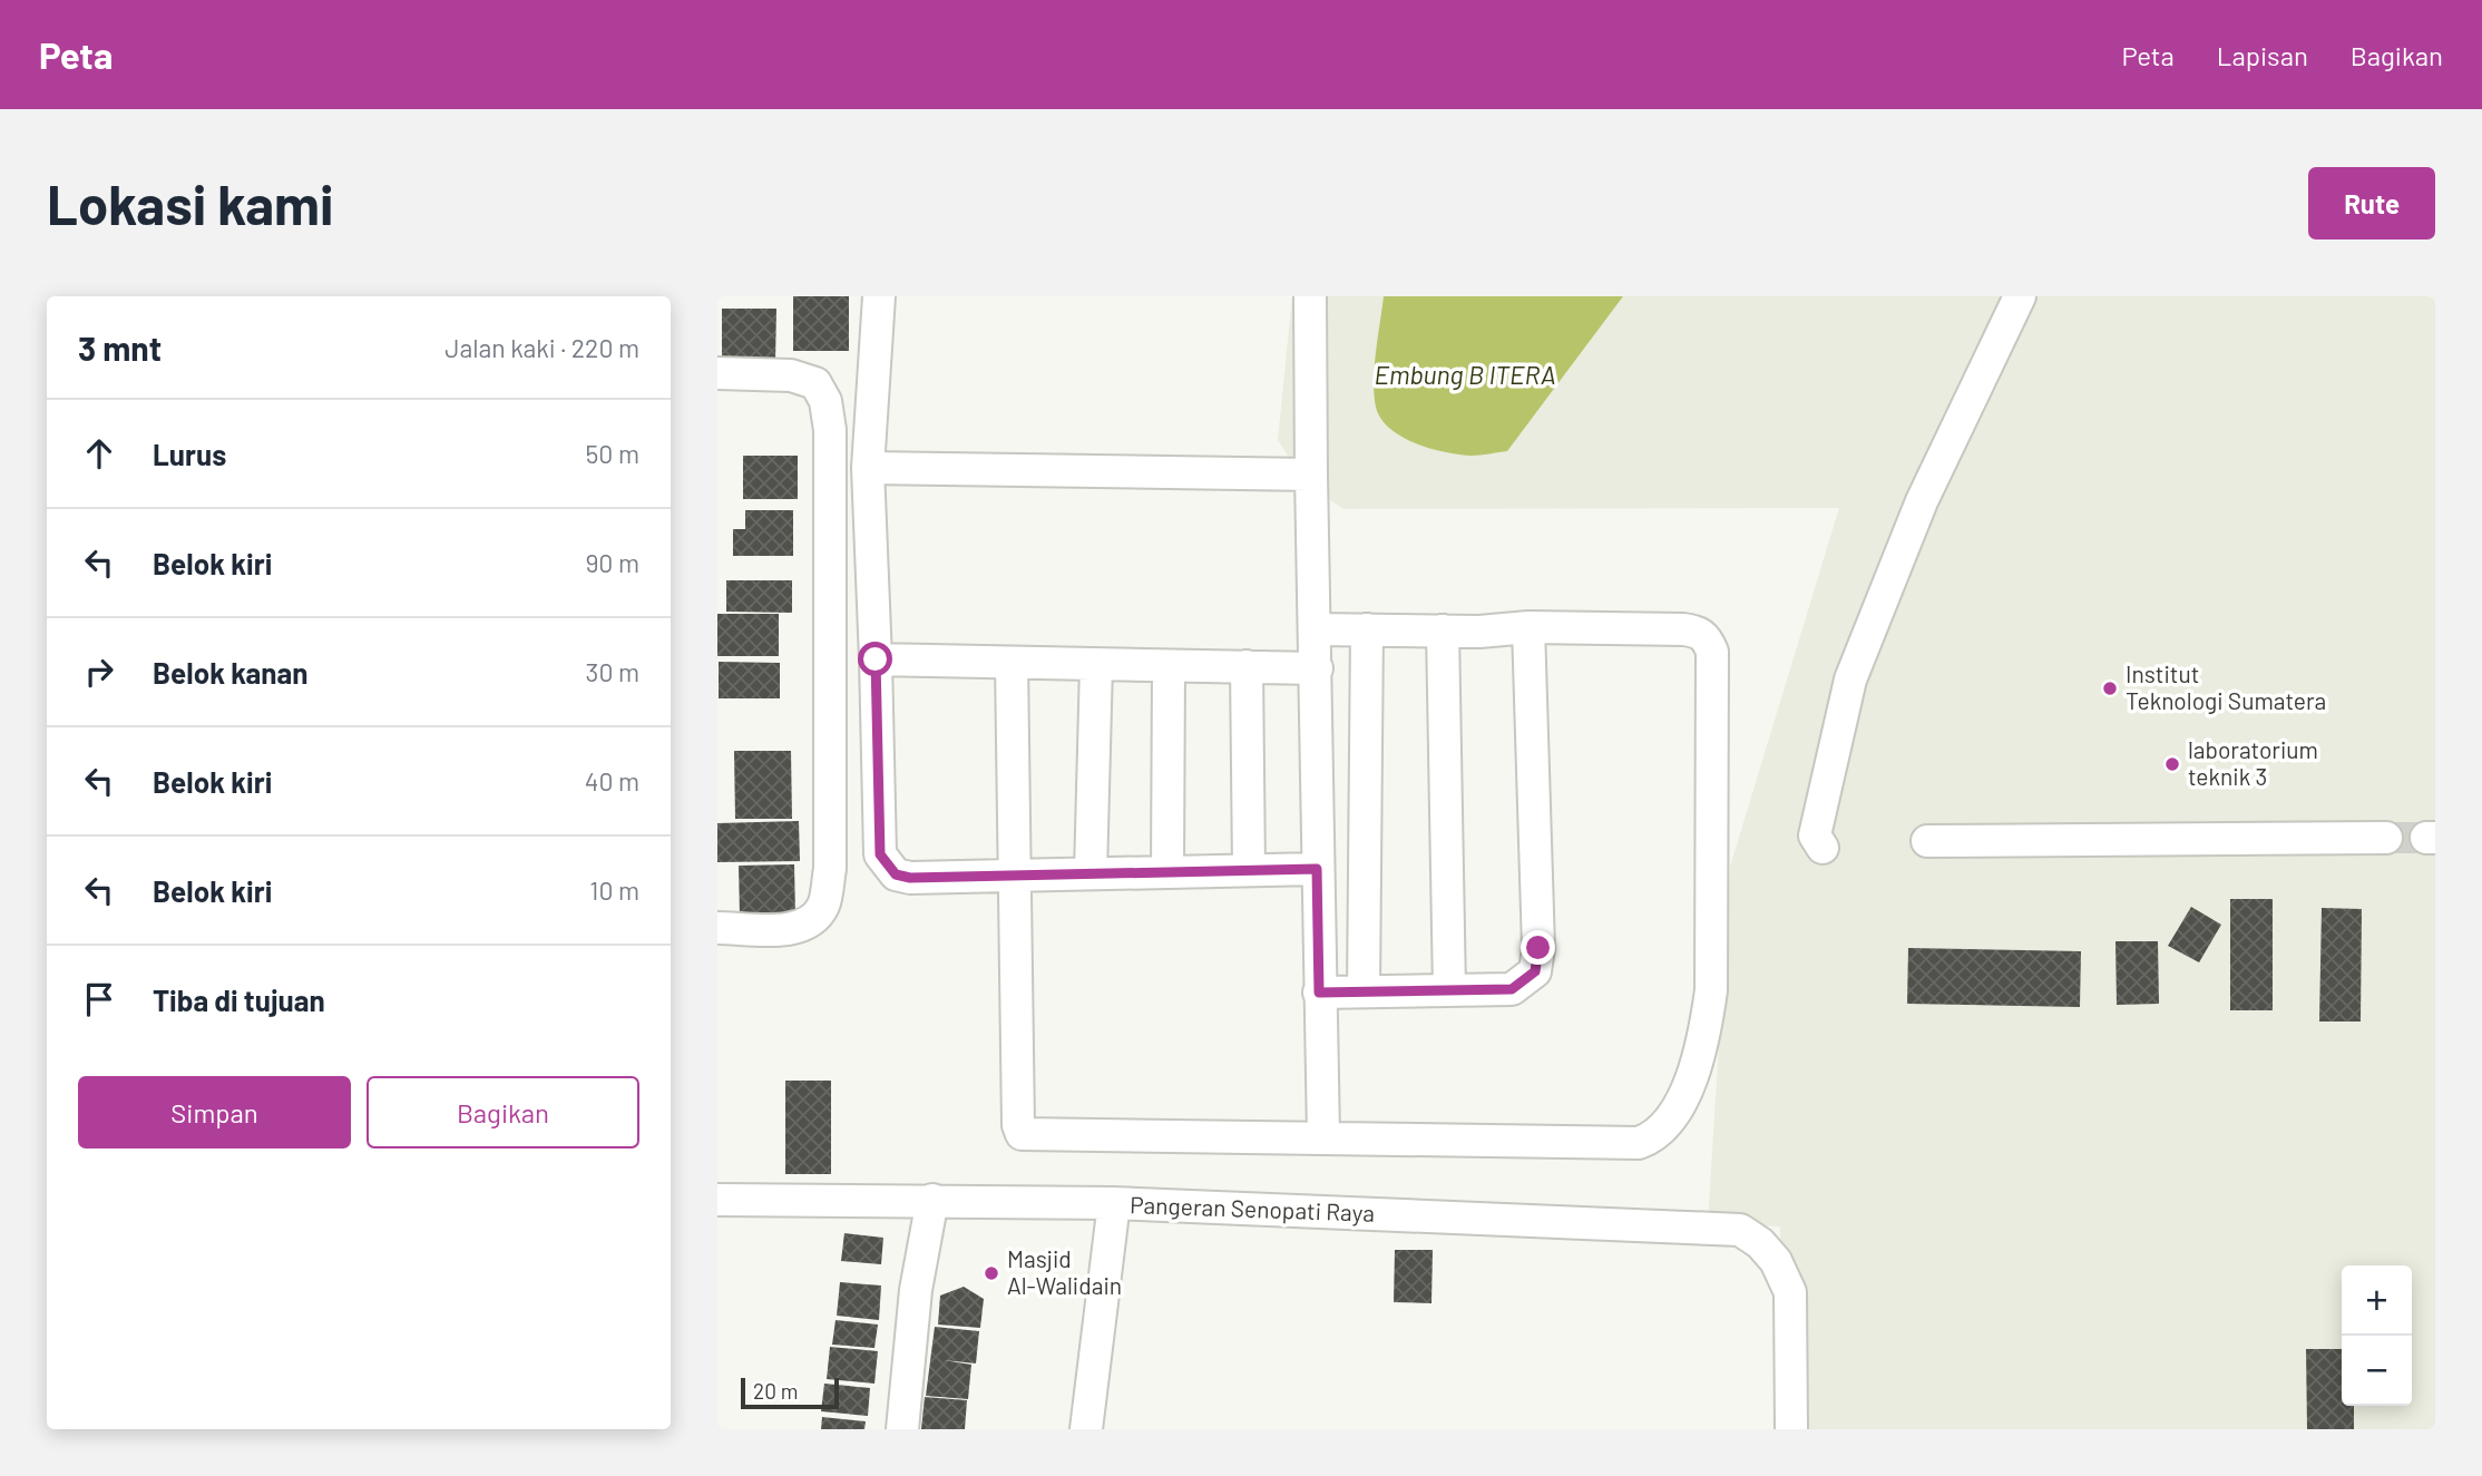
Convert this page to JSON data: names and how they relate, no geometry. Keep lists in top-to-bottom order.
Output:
{
  "streets": {
    "street": ["Pangeran Senopati Raya"]
  },
  "water": ["Embung B ITERA"],
  "places": ["Institut Teknologi Sumatera", "laboratorium teknik 3", "Masjid Al-Walidain"],
  "scale_bar": "20 m",
  "page": {
    "header": "Peta",
    "nav": ["Peta", "Lapisan", "Bagikan"],
    "buttons": [
      "Rute",
      ["Simpan", "Bagikan"]
    ],
    "title": "Lokasi kami",
    "heading": ["3 mnt", "Jalan kaki · 220 m"],
    "list": [
      ["Lurus", "50 m"],
      ["Belok kiri", "90 m"],
      ["Belok kanan", "30 m"],
      ["Belok kiri", "40 m"],
      ["Belok kiri", "10 m"],
      "Tiba di tujuan"
    ],
    "map_buttons": ["+", "−"],
    "scale": "20 m"
  }
}
